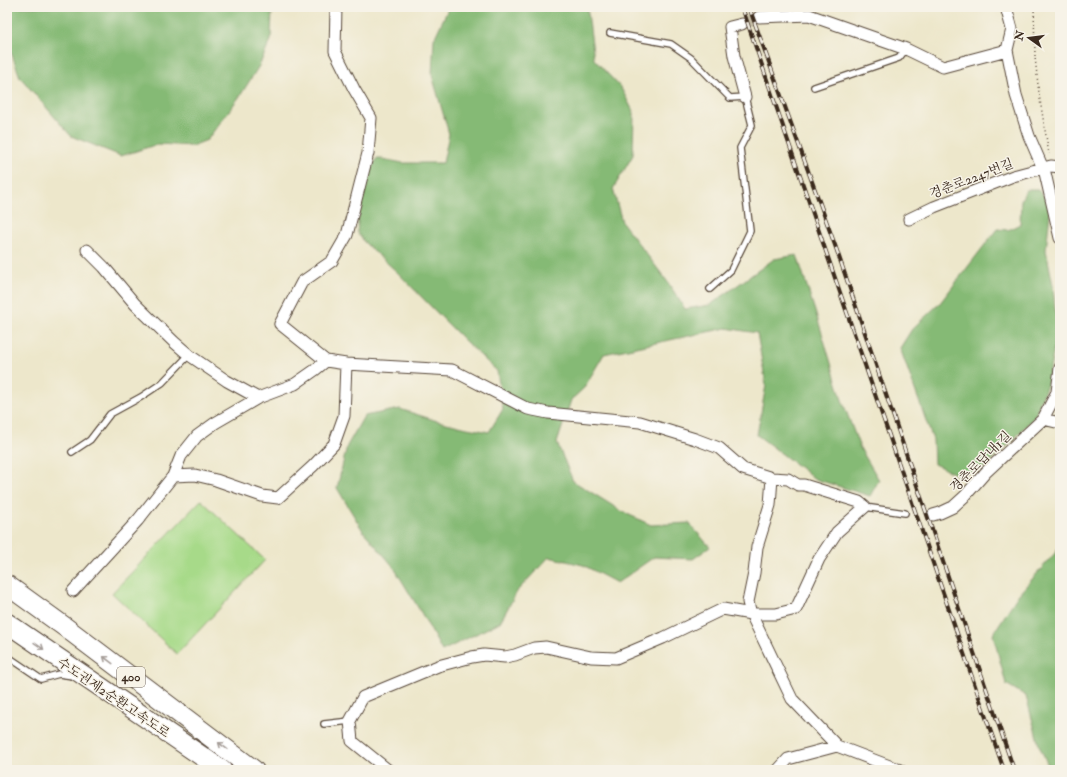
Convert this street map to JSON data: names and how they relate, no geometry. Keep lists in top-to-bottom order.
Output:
{
  "streets": {
    "highway": ["400", "수도권제2순환고속도로"],
    "street": ["경춘로2247번길", "경춘로답내1길"]
  },
  "north": "left"
}
